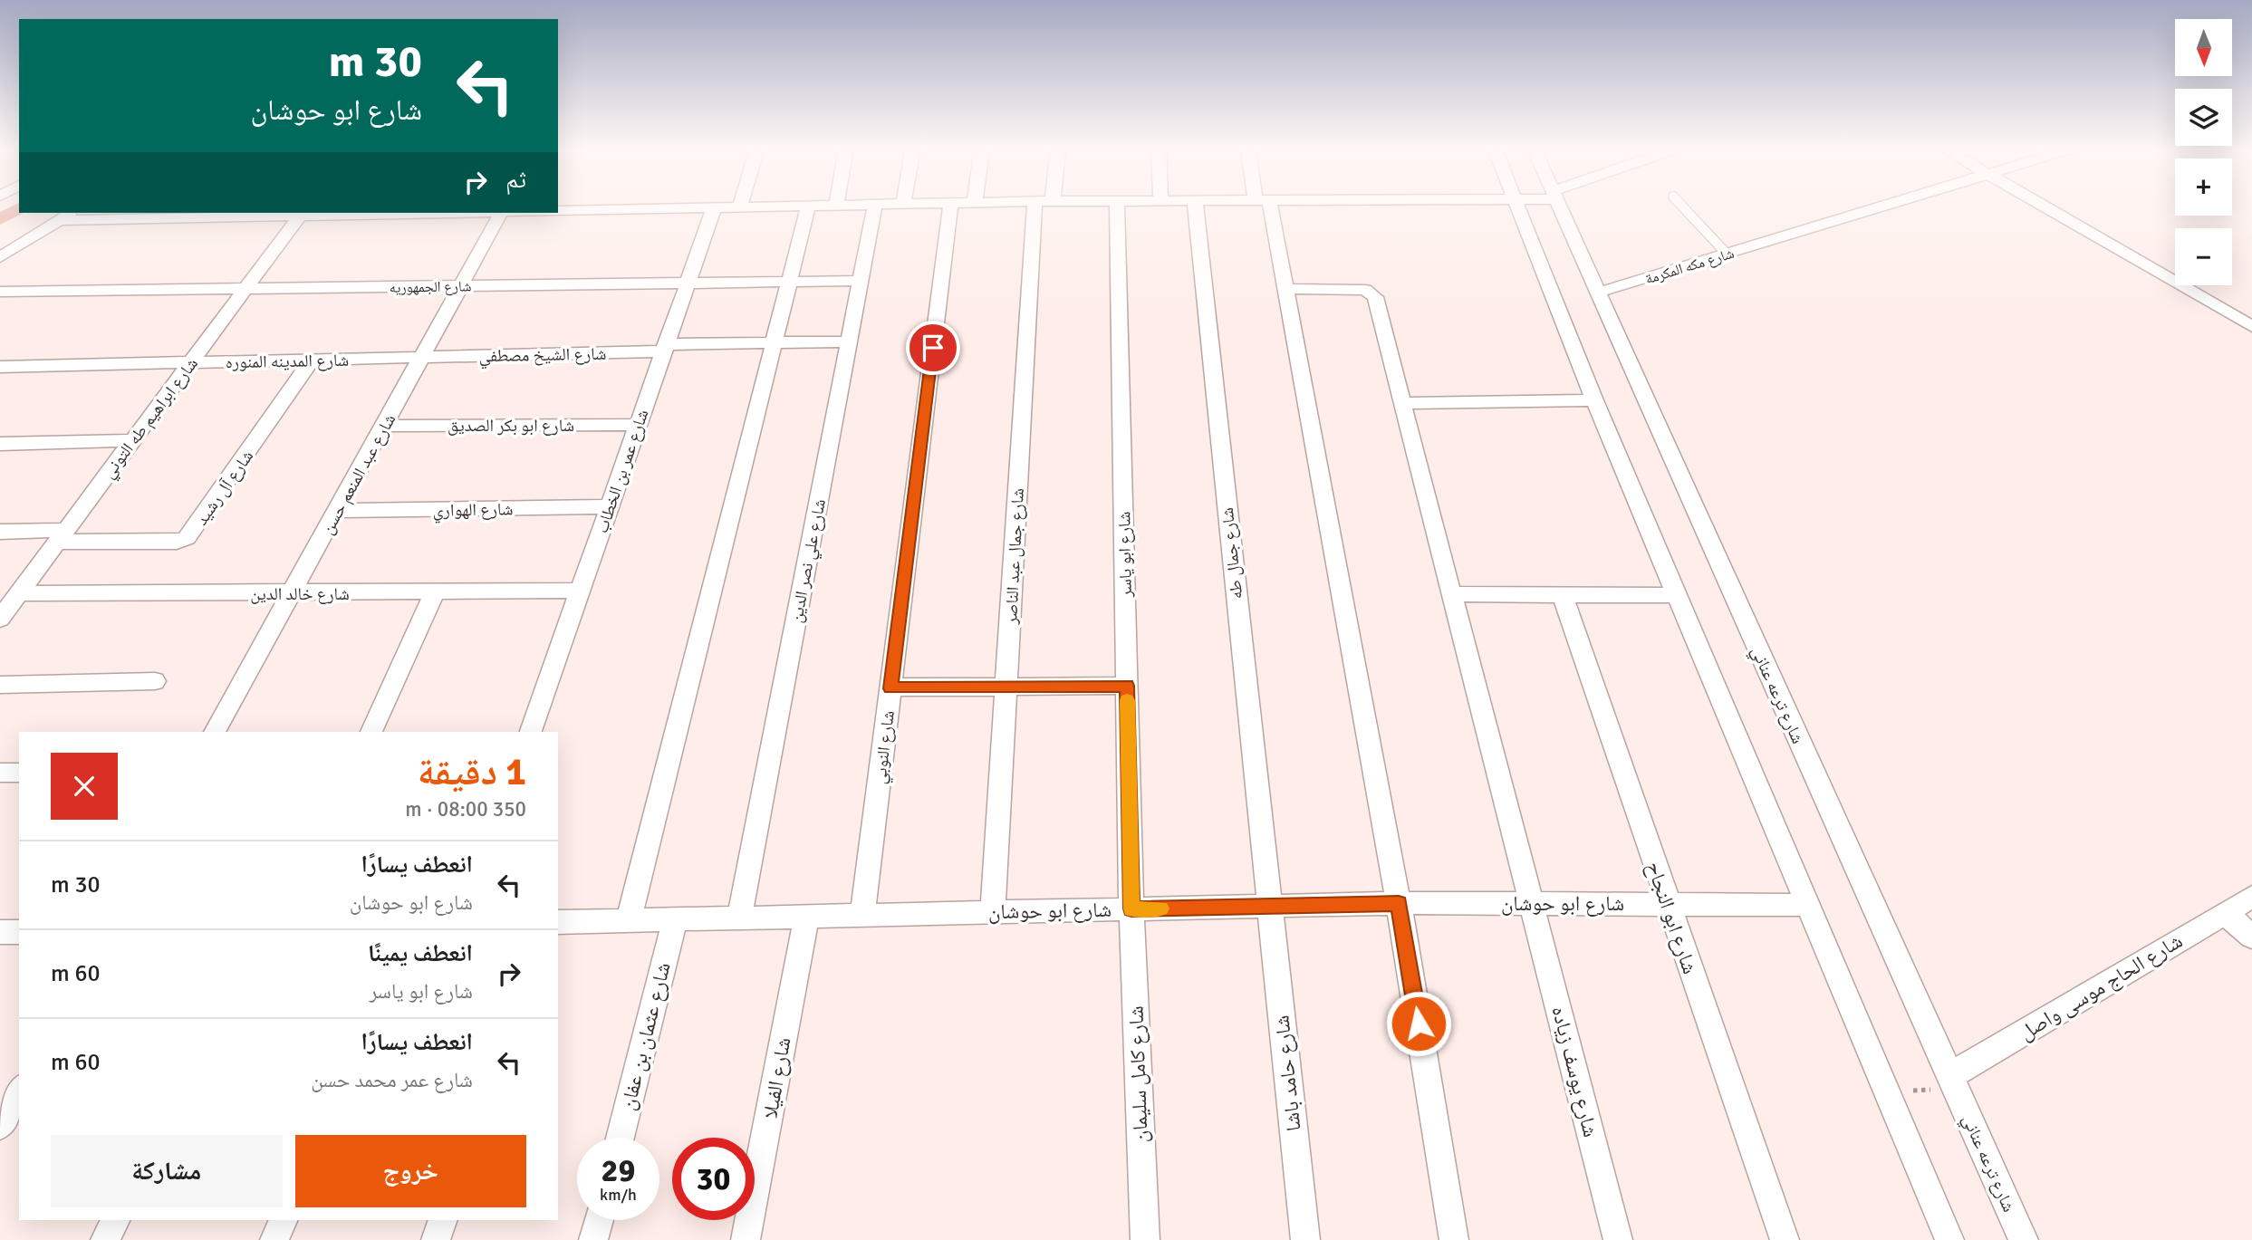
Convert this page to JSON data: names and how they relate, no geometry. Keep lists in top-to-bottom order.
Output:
{
  "streets": {
    "street": [
      "شارع مكه المكرمة",
      "شارع الجمهوريه",
      "شارع الشيخ مصطفي",
      "شارع المدينه المنوره",
      "شارع ابراهيم طه التوني",
      "شارع ابو بكر الصديق",
      "شارع عمر بن الخطاب",
      "شارع عبد المنعم حسن",
      "شارع آل رشيد",
      "شارع الهواري",
      "شارع جمال طه",
      "شارع ابو ياسر",
      "شارع جمال عبد الناصر",
      "شارع علي نصر الدين",
      "شارع خالد الدين",
      "شارع ترعه عناني",
      "شارع النوبي",
      "شارع ابو حوشان",
      "شارع ابو النجاح",
      "شارع الحاج موسى واصل",
      "شارع عثمان بن عفان",
      "شارع يوسف زياده",
      "شارع حامد باشا",
      "شارع كامل سليمان",
      "شارع الفيلا"
    ]
  },
  "crossings": [
    ["شارع مكه المكرمة", "شارع ترعه عناني"],
    ["شارع الجمهوريه", "شارع ابراهيم طه التوني"],
    ["شارع الجمهوريه", "شارع عمر بن الخطاب"],
    ["شارع الجمهوريه", "شارع عبد المنعم حسن"],
    ["شارع الجمهوريه", "شارع علي نصر الدين"],
    ["شارع الشيخ مصطفي", "شارع المدينه المنوره"],
    ["شارع الشيخ مصطفي", "شارع عمر بن الخطاب"],
    ["شارع الشيخ مصطفي", "شارع عبد المنعم حسن"],
    ["شارع الشيخ مصطفي", "شارع علي نصر الدين"],
    ["شارع المدينه المنوره", "شارع ابراهيم طه التوني"],
    ["شارع المدينه المنوره", "شارع عبد المنعم حسن"],
    ["شارع المدينه المنوره", "شارع آل رشيد"],
    ["شارع ابراهيم طه التوني", "شارع آل رشيد"],
    ["شارع ابراهيم طه التوني", "شارع خالد الدين"],
    ["شارع ابو بكر الصديق", "شارع عمر بن الخطاب"],
    ["شارع ابو بكر الصديق", "شارع عبد المنعم حسن"],
    ["شارع عمر بن الخطاب", "شارع الهواري"],
    ["شارع عمر بن الخطاب", "شارع خالد الدين"],
    ["شارع عبد المنعم حسن", "شارع الهواري"],
    ["شارع عبد المنعم حسن", "شارع خالد الدين"],
    ["شارع جمال طه", "شارع ابو حوشان"],
    ["شارع جمال طه", "شارع حامد باشا"],
    ["شارع ابو ياسر", "شارع ابو حوشان"],
    ["شارع ابو ياسر", "شارع كامل سليمان"],
    ["شارع جمال عبد الناصر", "شارع ابو حوشان"],
    ["شارع علي نصر الدين", "شارع ابو حوشان"],
    ["شارع ترعه عناني", "شارع الحاج موسى واصل"],
    ["شارع النوبي", "شارع ابو حوشان"],
    ["شارع ابو حوشان", "شارع ابو النجاح"],
    ["شارع ابو حوشان", "شارع عثمان بن عفان"],
    ["شارع ابو حوشان", "شارع يوسف زياده"],
    ["شارع ابو حوشان", "شارع حامد باشا"],
    ["شارع ابو حوشان", "شارع كامل سليمان"],
    ["شارع ابو حوشان", "شارع الفيلا"]
  ],
  "north": "bottom",
  "page": {
    "map_buttons": ["+", "−"],
    "turn": ["30 m", "شارع ابو حوشان"],
    "then": "ثم",
    "heading": ["1 دقيقة", "350 m · 08:00"],
    "list": [
      {
        "name": "انعطف يسارًا",
        "note": "شارع ابو حوشان",
        "value": "30 m"
      },
      {
        "name": "انعطف يمينًا",
        "note": "شارع ابو ياسر",
        "value": "60 m"
      },
      {
        "name": "انعطف يسارًا",
        "note": "شارع عمر محمد حسن",
        "value": "60 m"
      }
    ],
    "buttons": ["خروج", "مشاركة"],
    "speed": "29 km/h",
    "limit": "30"
  }
}
